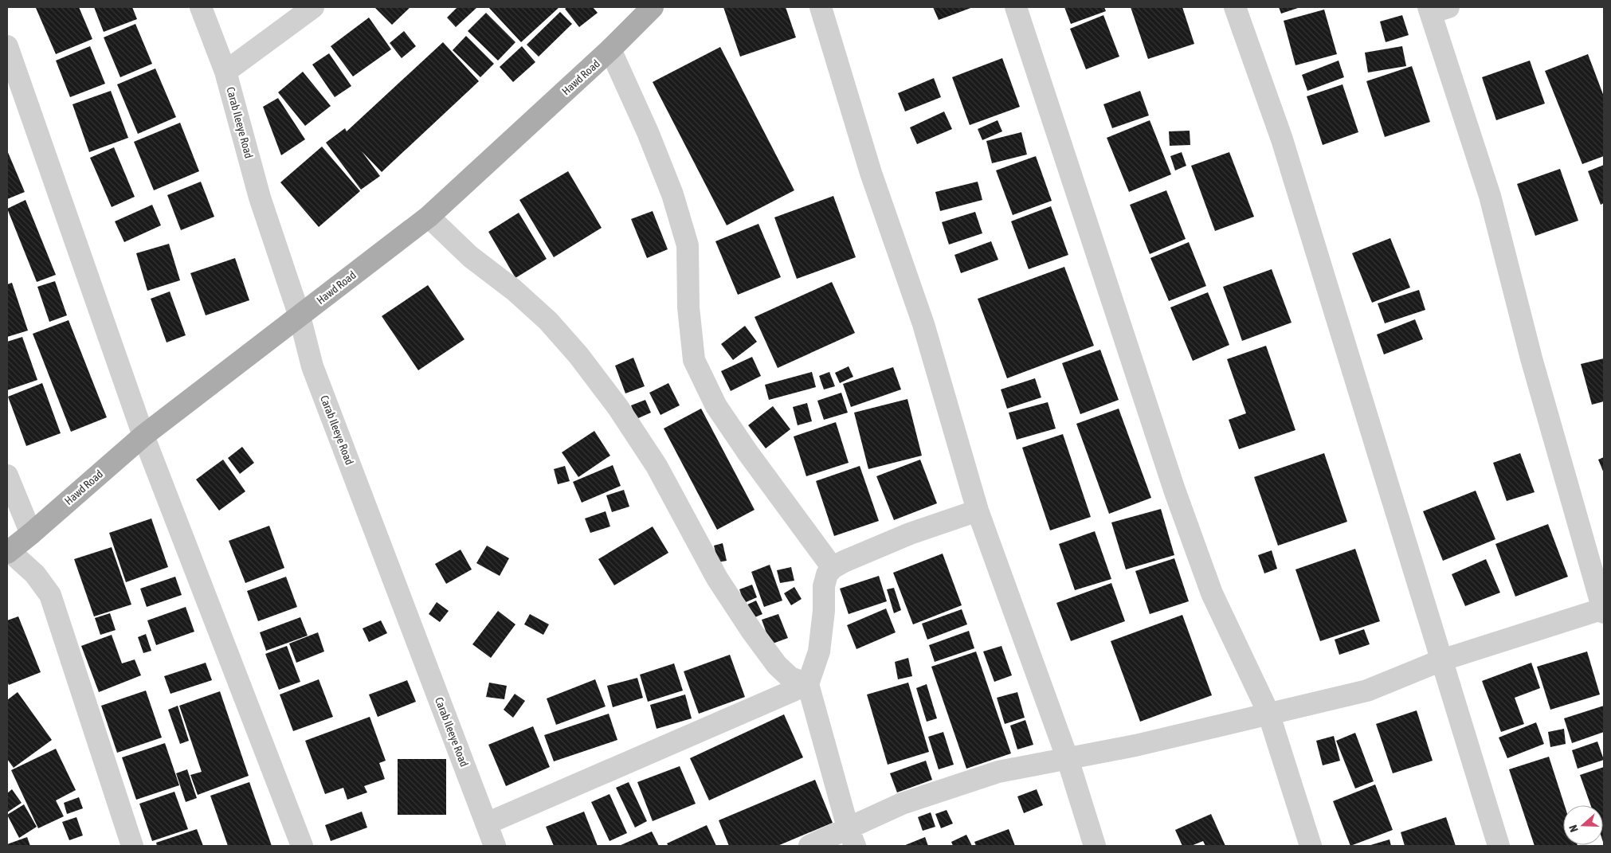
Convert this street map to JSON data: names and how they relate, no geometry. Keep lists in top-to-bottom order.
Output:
{
  "streets": {
    "main road": ["Hawd Road"],
    "street": ["Carab Ileeye Road"]
  },
  "crossings": [
    ["Hawd Road", "Carab Ileeye Road"]
  ],
  "north": "left"
}
